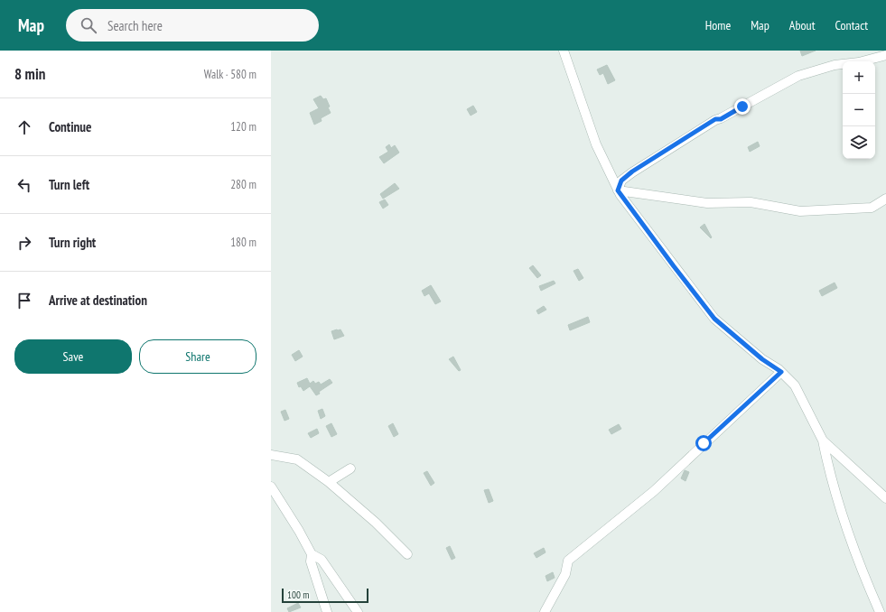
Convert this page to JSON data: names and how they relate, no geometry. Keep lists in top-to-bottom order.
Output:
{
  "scale_bar": "100 m",
  "page": {
    "header": "Map",
    "search": "Search here",
    "nav": [
      "Home",
      "Map",
      "About",
      "Contact"
    ],
    "heading": ["8 min", "Walk · 580 m"],
    "map_buttons": ["+", "−"],
    "list": [
      ["Continue", "120 m"],
      ["Turn left", "280 m"],
      ["Turn right", "180 m"],
      "Arrive at destination"
    ],
    "buttons": ["Save", "Share"],
    "scale": "100 m"
  }
}
